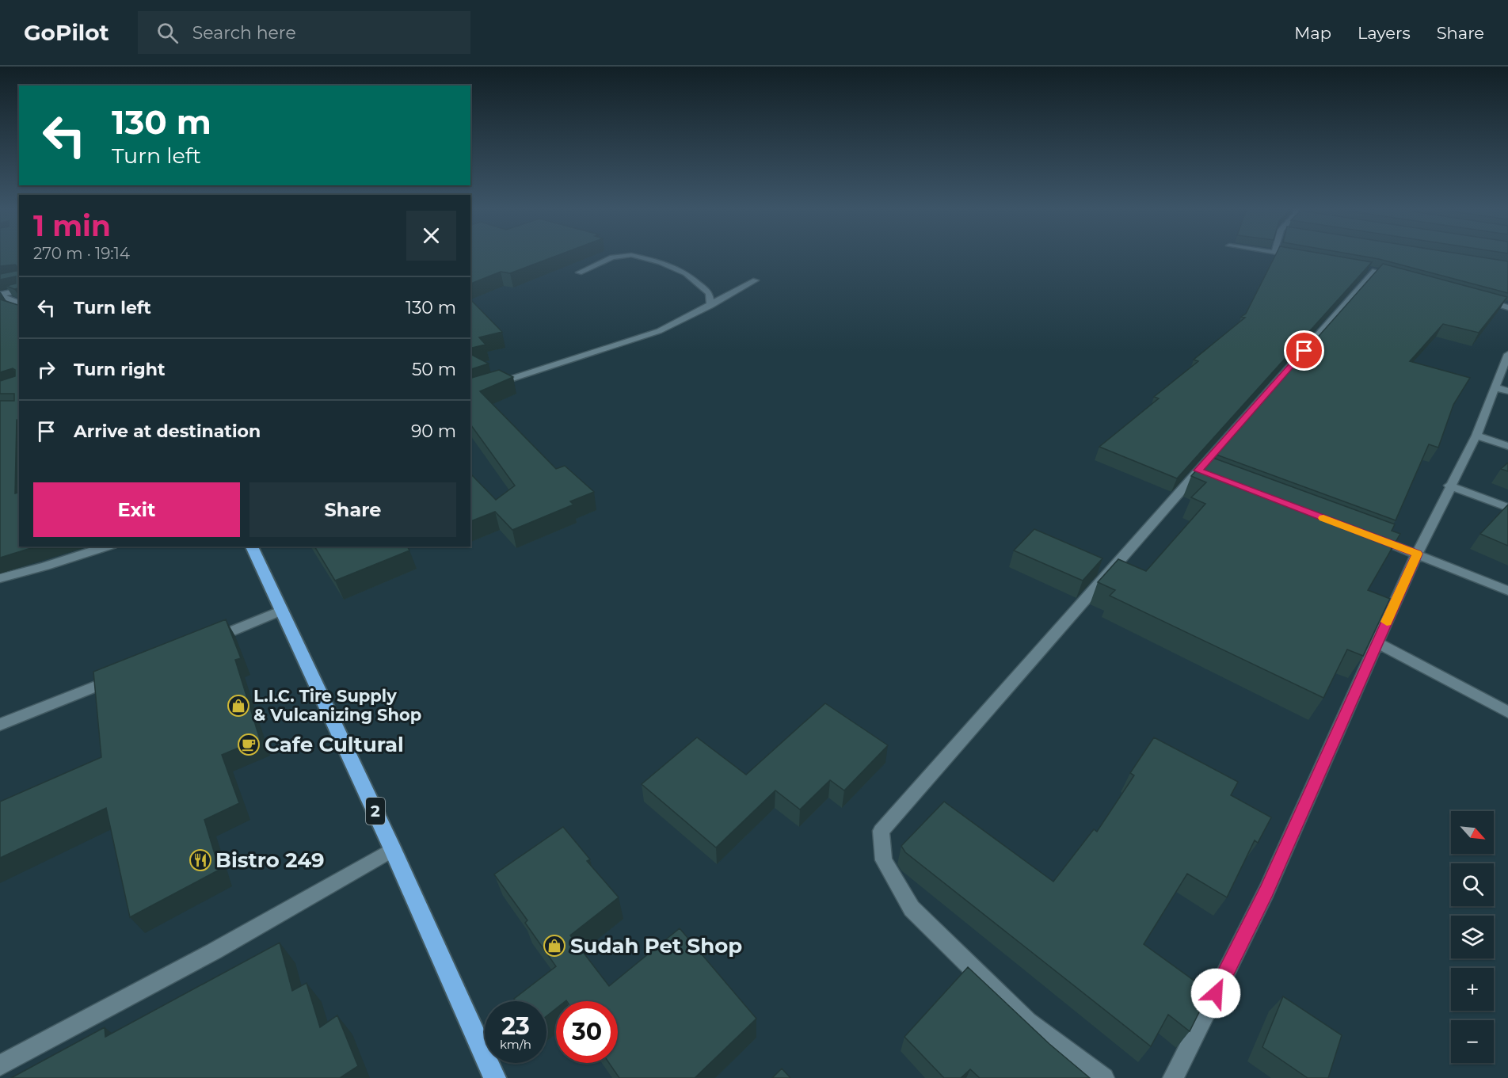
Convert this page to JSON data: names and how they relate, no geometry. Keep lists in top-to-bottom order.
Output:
{
  "streets": {
    "highway": ["2"]
  },
  "places": {
    "shop": ["L.I.C. Tire Supply & Vulcanizing Shop", "Sudah Pet Shop"],
    "cafe": ["Cafe Cultural"],
    "restaurant": ["Bistro 249"]
  },
  "north": "bottom right",
  "page": {
    "header": "GoPilot",
    "search": "Search here",
    "nav": ["Map", "Layers", "Share"],
    "turn": ["130 m", "Turn left"],
    "heading": ["1 min", "270 m · 19:14"],
    "list": [
      {
        "name": "Turn left",
        "value": "130 m"
      },
      {
        "name": "Turn right",
        "value": "50 m"
      },
      {
        "name": "Arrive at destination",
        "value": "90 m"
      }
    ],
    "buttons": ["Exit", "Share"],
    "map_buttons": ["+", "−"],
    "speed": "23 km/h",
    "limit": "30"
  }
}
